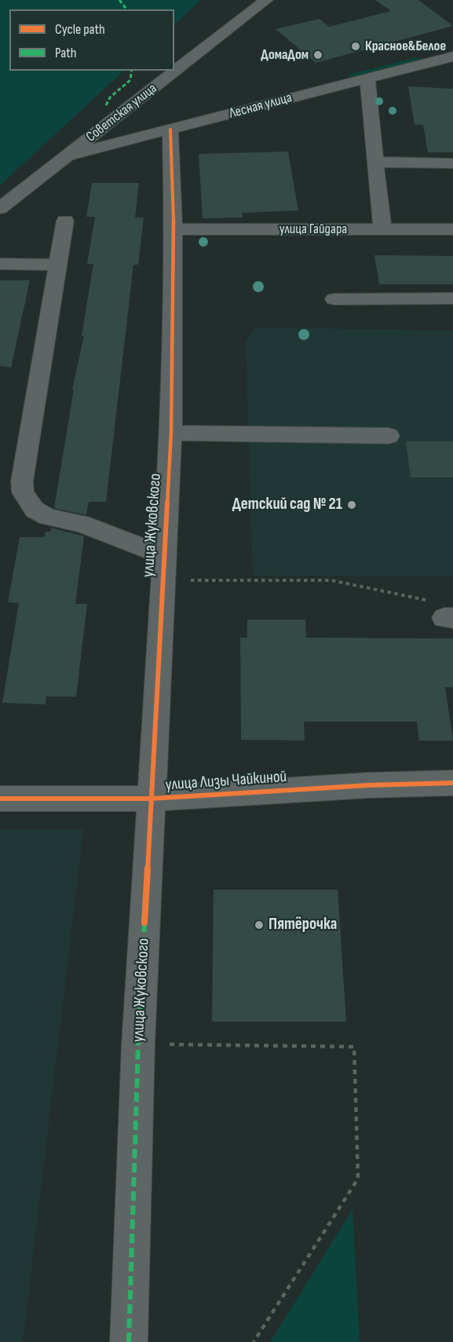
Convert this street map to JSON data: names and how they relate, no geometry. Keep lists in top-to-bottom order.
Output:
{
  "streets": {
    "street": [
      "Лесная улица",
      "Советская улица",
      "улица Гайдара",
      "улица Жуковского",
      "улица Лизы Чайкиной"
    ]
  },
  "crossings": [
    ["Лесная улица", "Советская улица"],
    ["Лесная улица", "улица Жуковского"],
    ["улица Гайдара", "улица Жуковского"],
    ["улица Жуковского", "улица Лизы Чайкиной"]
  ],
  "places": [
    "Красное&Белое",
    "ДомаДом",
    "Детский сад № 21",
    "Пятёрочка"
  ],
  "legend": ["Cycle path", "Path"]
}
